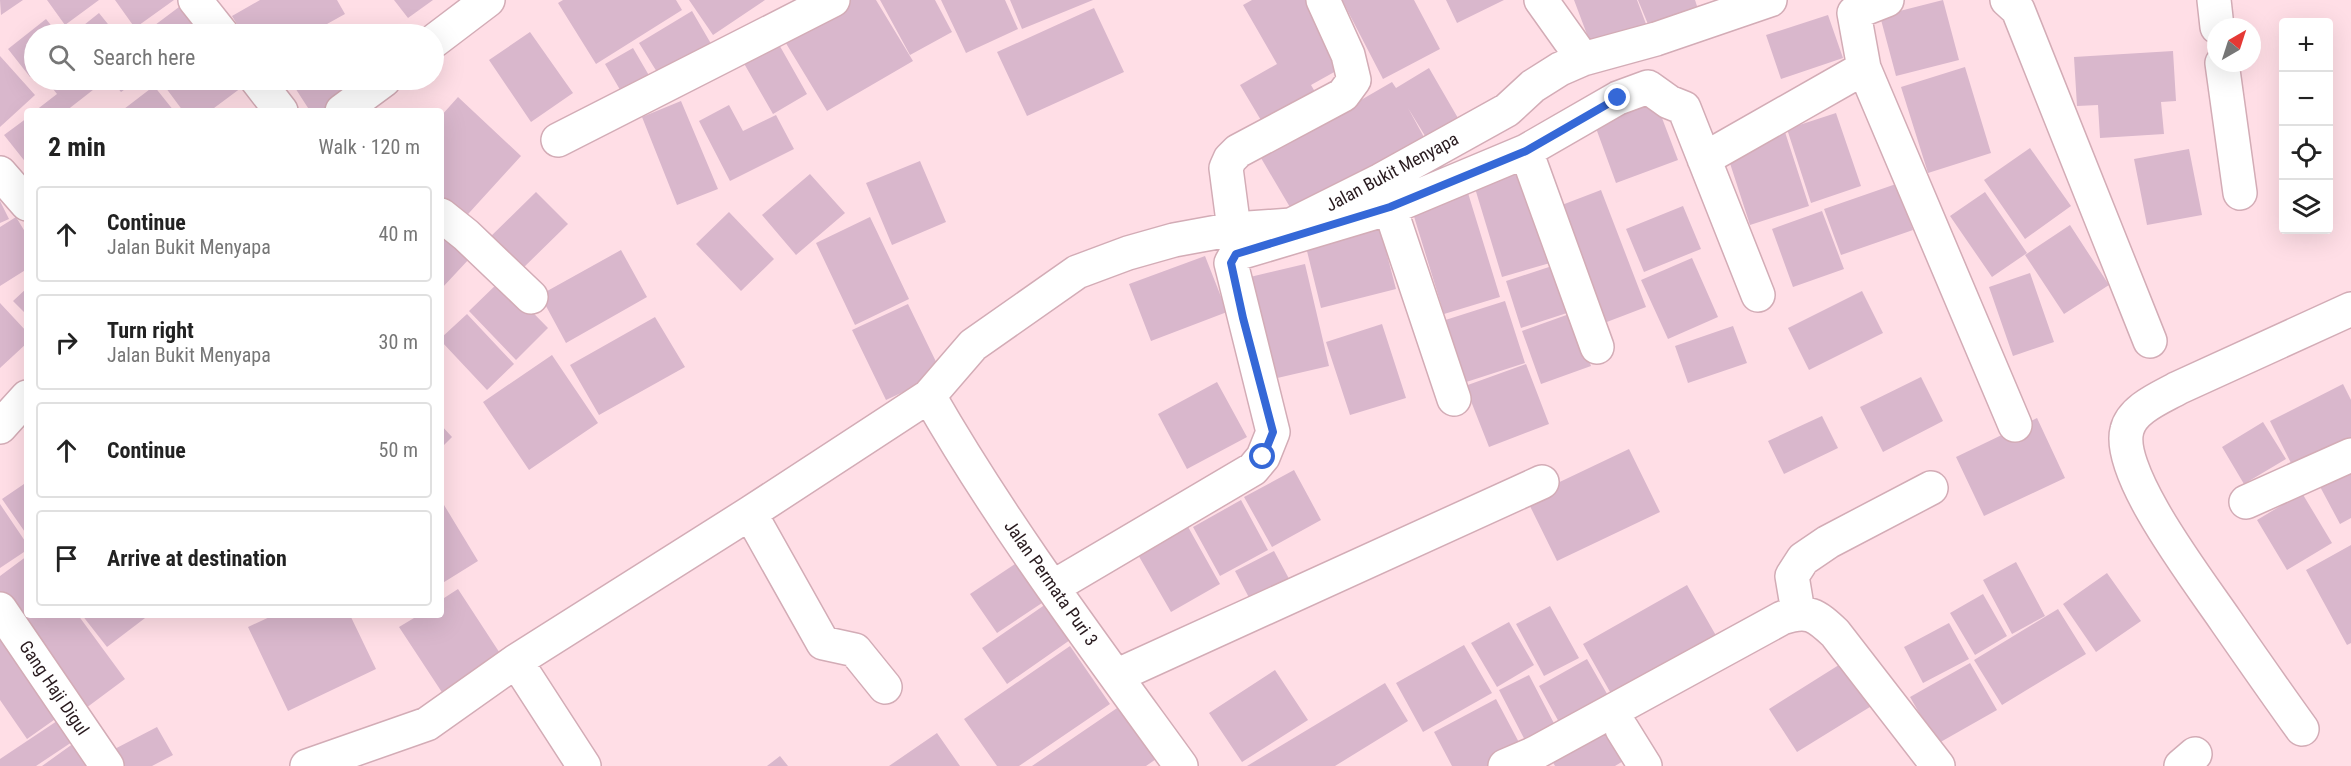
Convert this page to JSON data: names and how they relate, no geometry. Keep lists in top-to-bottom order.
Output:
{
  "streets": {
    "street": ["Jalan Bukit Menyapa", "Jalan Permata Puri 3", "Gang Haji Digul"]
  },
  "crossings": [
    ["Jalan Bukit Menyapa", "Jalan Permata Puri 3"]
  ],
  "north": "top right",
  "page": {
    "map_buttons": ["+", "−"],
    "search": "Search here",
    "heading": ["2 min", "Walk · 120 m"],
    "list": [
      ["Continue", "Jalan Bukit Menyapa", "40 m"],
      ["Turn right", "Jalan Bukit Menyapa", "30 m"],
      ["Continue", "50 m"],
      "Arrive at destination"
    ]
  }
}
